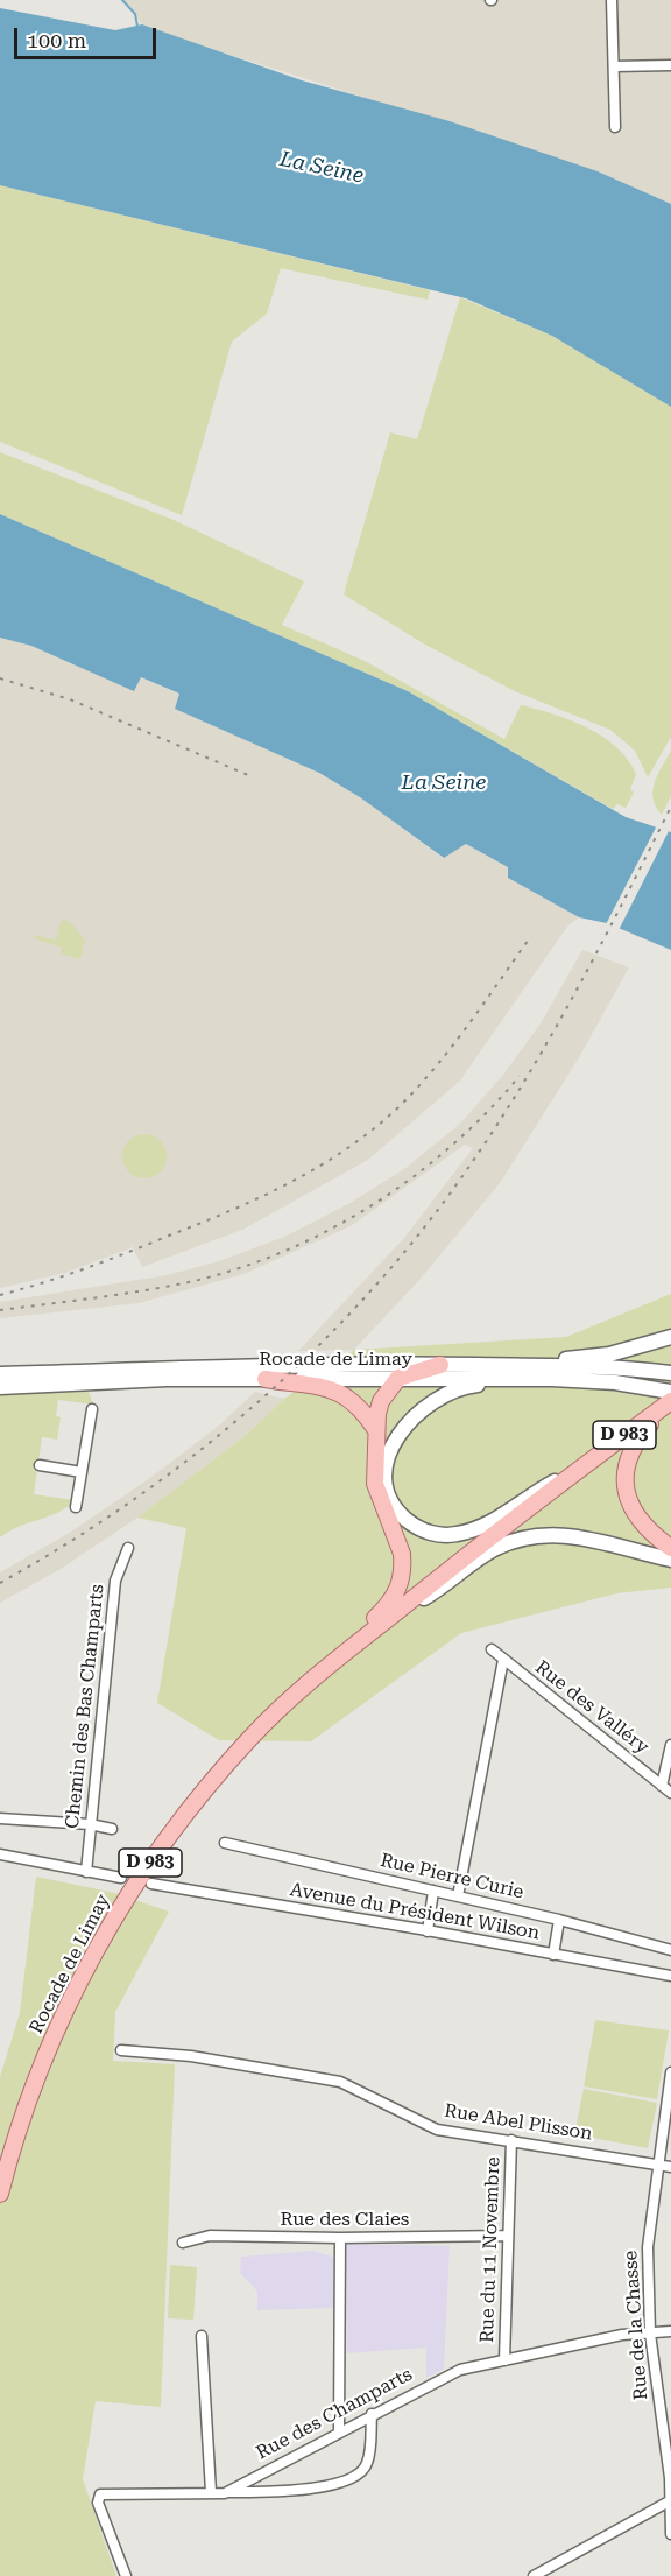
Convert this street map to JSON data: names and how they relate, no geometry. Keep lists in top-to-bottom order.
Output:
{
  "streets": {
    "main road": ["Rocade de Limay", "D 983"],
    "street": [
      "Chemin des Bas Champarts",
      "Rue des Valléry",
      "Rue Pierre Curie",
      "Avenue du Président Wilson",
      "Rue Abel Plisson",
      "Rue des Claies",
      "Rue du 11 Novembre",
      "Rue de la Chasse",
      "Rue des Champarts"
    ]
  },
  "crossings": [
    ["Rocade de Limay", "D 983"],
    ["Rue Abel Plisson", "Rue du 11 Novembre"],
    ["Rue Abel Plisson", "Rue de la Chasse"],
    ["Rue des Claies", "Rue du 11 Novembre"],
    ["Rue du 11 Novembre", "Rue des Champarts"],
    ["Rue de la Chasse", "Rue des Champarts"]
  ],
  "water": ["La Seine"],
  "scale_bar": "100 m"
}
